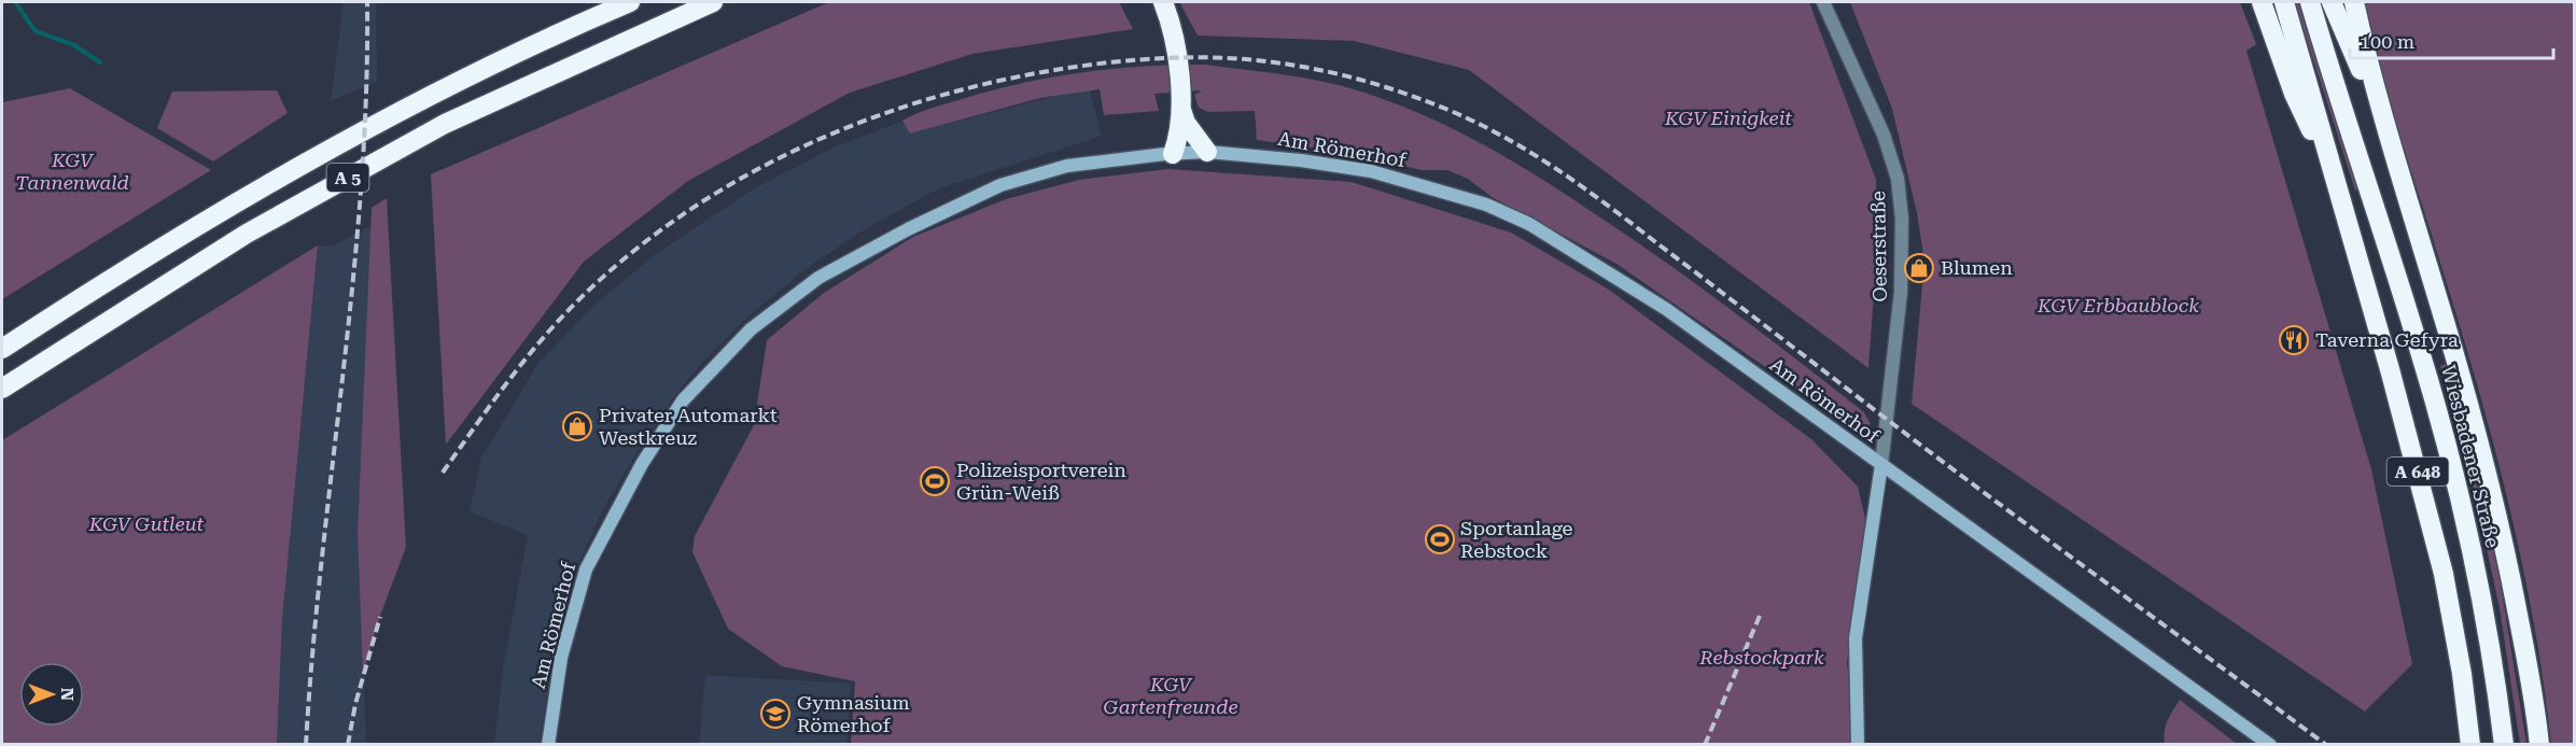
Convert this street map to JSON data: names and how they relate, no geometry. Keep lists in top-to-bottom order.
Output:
{
  "streets": {
    "highway": ["A 5", "Wiesbadener Straße", "A 648"],
    "main road": ["Am Römerhof"],
    "street": ["Oeserstraße"]
  },
  "crossings": [
    ["Am Römerhof", "Oeserstraße"]
  ],
  "parks": [
    "KGV Einigkeit",
    "KGV Tannenwald",
    "KGV Erbbaublock",
    "KGV Gutleut",
    "Rebstockpark",
    "KGV Gartenfreunde"
  ],
  "places": {
    "shop": ["Blumen", "Privater Automarkt Westkreuz"],
    "restaurant": ["Taverna Gefyra"],
    "sports": ["Polizeisportverein Grün-Weiß", "Sportanlage Rebstock"],
    "school or university": ["Gymnasium Römerhof"]
  },
  "scale_bar": "100 m",
  "north": "right"
}
